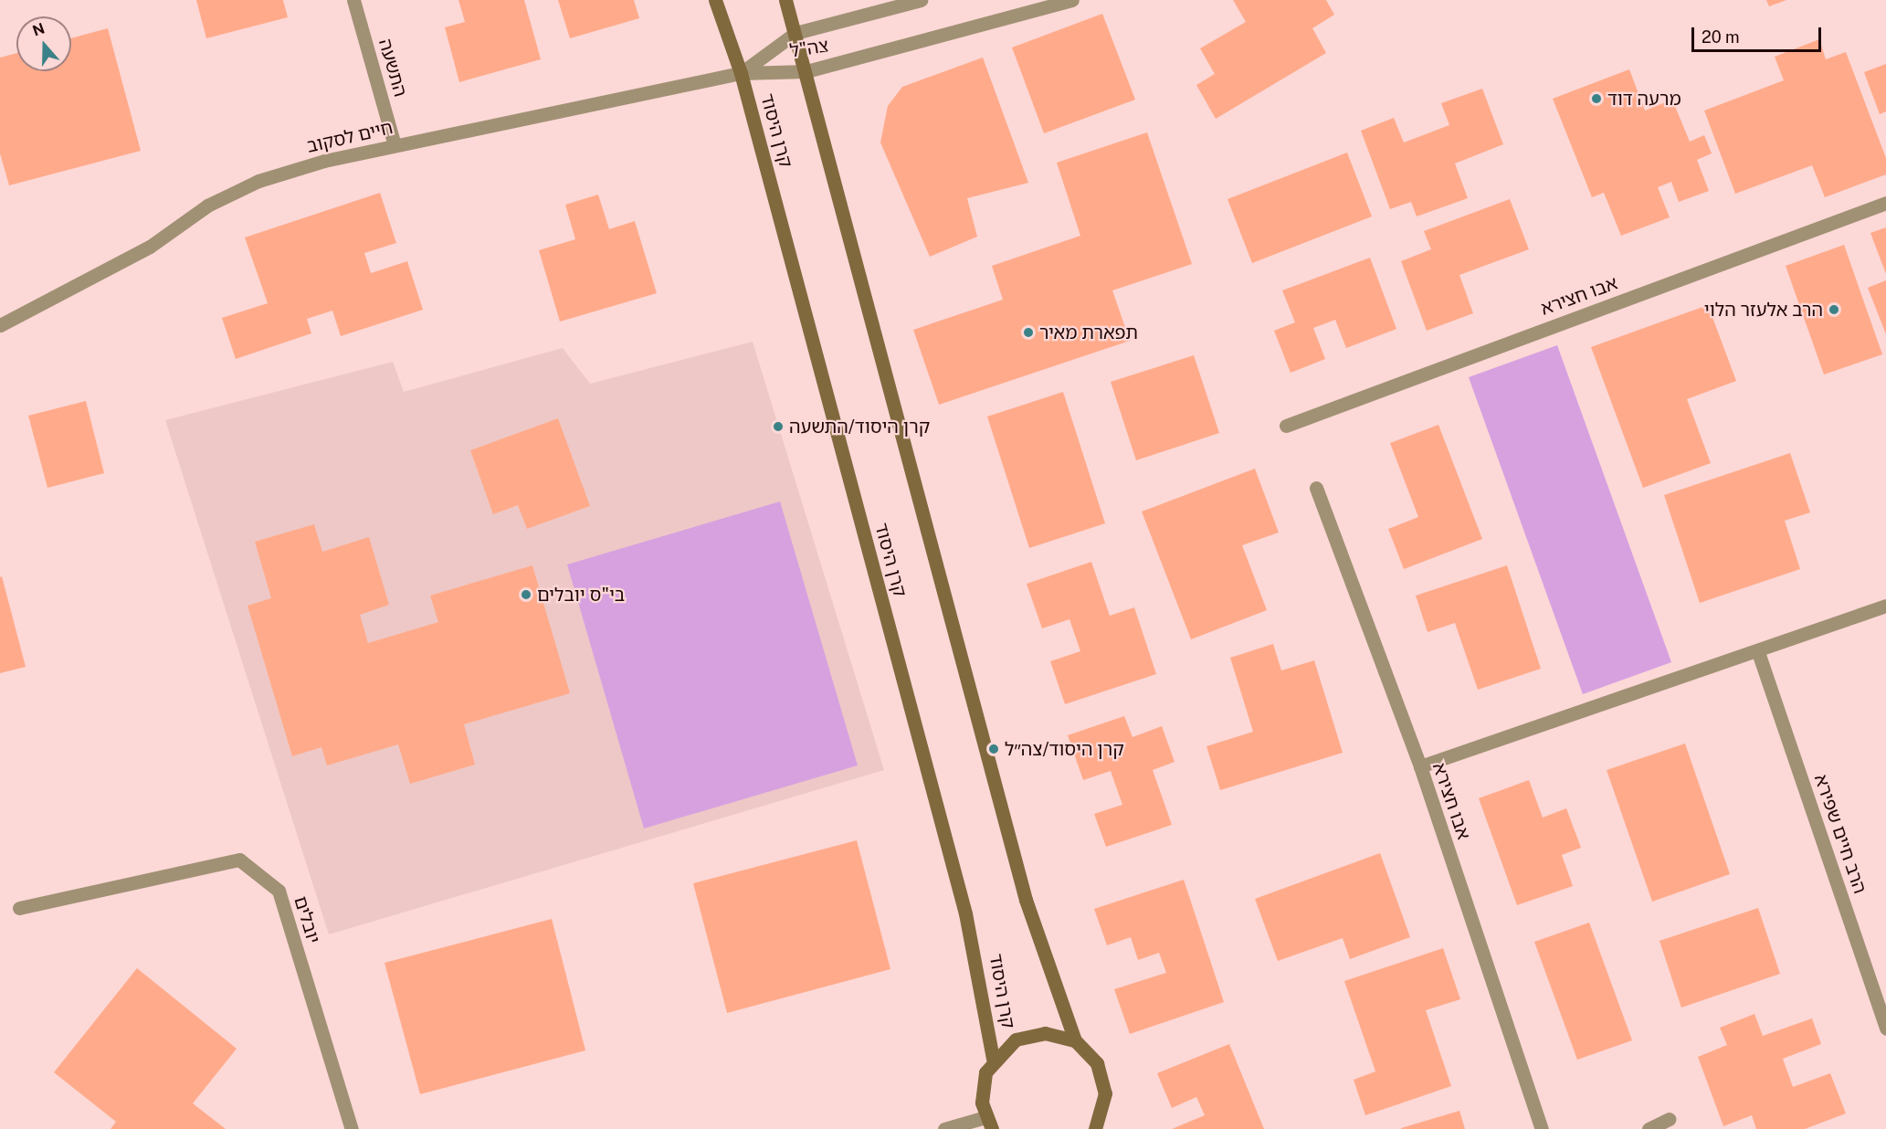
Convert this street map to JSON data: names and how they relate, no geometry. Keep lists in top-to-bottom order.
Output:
{
  "streets": {
    "main road": ["קרן היסוד"],
    "street": [
      "צה\"ל",
      "התשעה",
      "חיים לסקוב",
      "אבו חצירא",
      "הרב חיים שפירא",
      "יובלים"
    ]
  },
  "crossings": [
    ["צה\"ל", "קרן היסוד"],
    ["צה\"ל", "חיים לסקוב"],
    ["התשעה", "חיים לסקוב"],
    ["קרן היסוד", "חיים לסקוב"]
  ],
  "places": [
    "מרעה דוד",
    "הרב אלעזר הלוי",
    "תפארת מאיר",
    "קרן היסוד/התשעה",
    "בי\"ס יובלים",
    "קרן היסוד/צה״ל"
  ],
  "scale_bar": "20 m",
  "north": "top"
}
